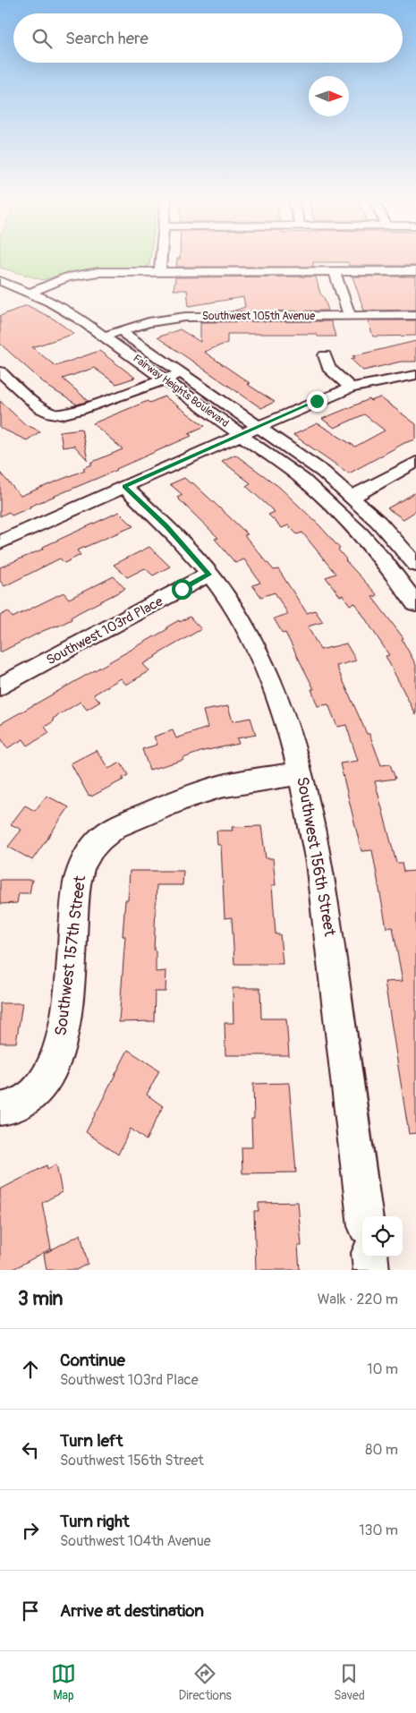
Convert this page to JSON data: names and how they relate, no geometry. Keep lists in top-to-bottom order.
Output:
{
  "streets": {
    "street": [
      "Southwest 105th Avenue",
      "Fairway Heights Boulevard",
      "Southwest 103rd Place",
      "Southwest 156th Street",
      "Southwest 157th Street"
    ]
  },
  "crossings": [
    ["Southwest 105th Avenue", "Fairway Heights Boulevard"],
    ["Southwest 103rd Place", "Southwest 156th Street"],
    ["Southwest 156th Street", "Southwest 157th Street"]
  ],
  "north": "right",
  "page": {
    "search": "Search here",
    "heading": ["3 min", "Walk · 220 m"],
    "list": [
      ["Continue", "Southwest 103rd Place", "10 m"],
      ["Turn left", "Southwest 156th Street", "80 m"],
      ["Turn right", "Southwest 104th Avenue", "130 m"],
      "Arrive at destination"
    ],
    "nav": ["Map", "Directions", "Saved"]
  }
}
